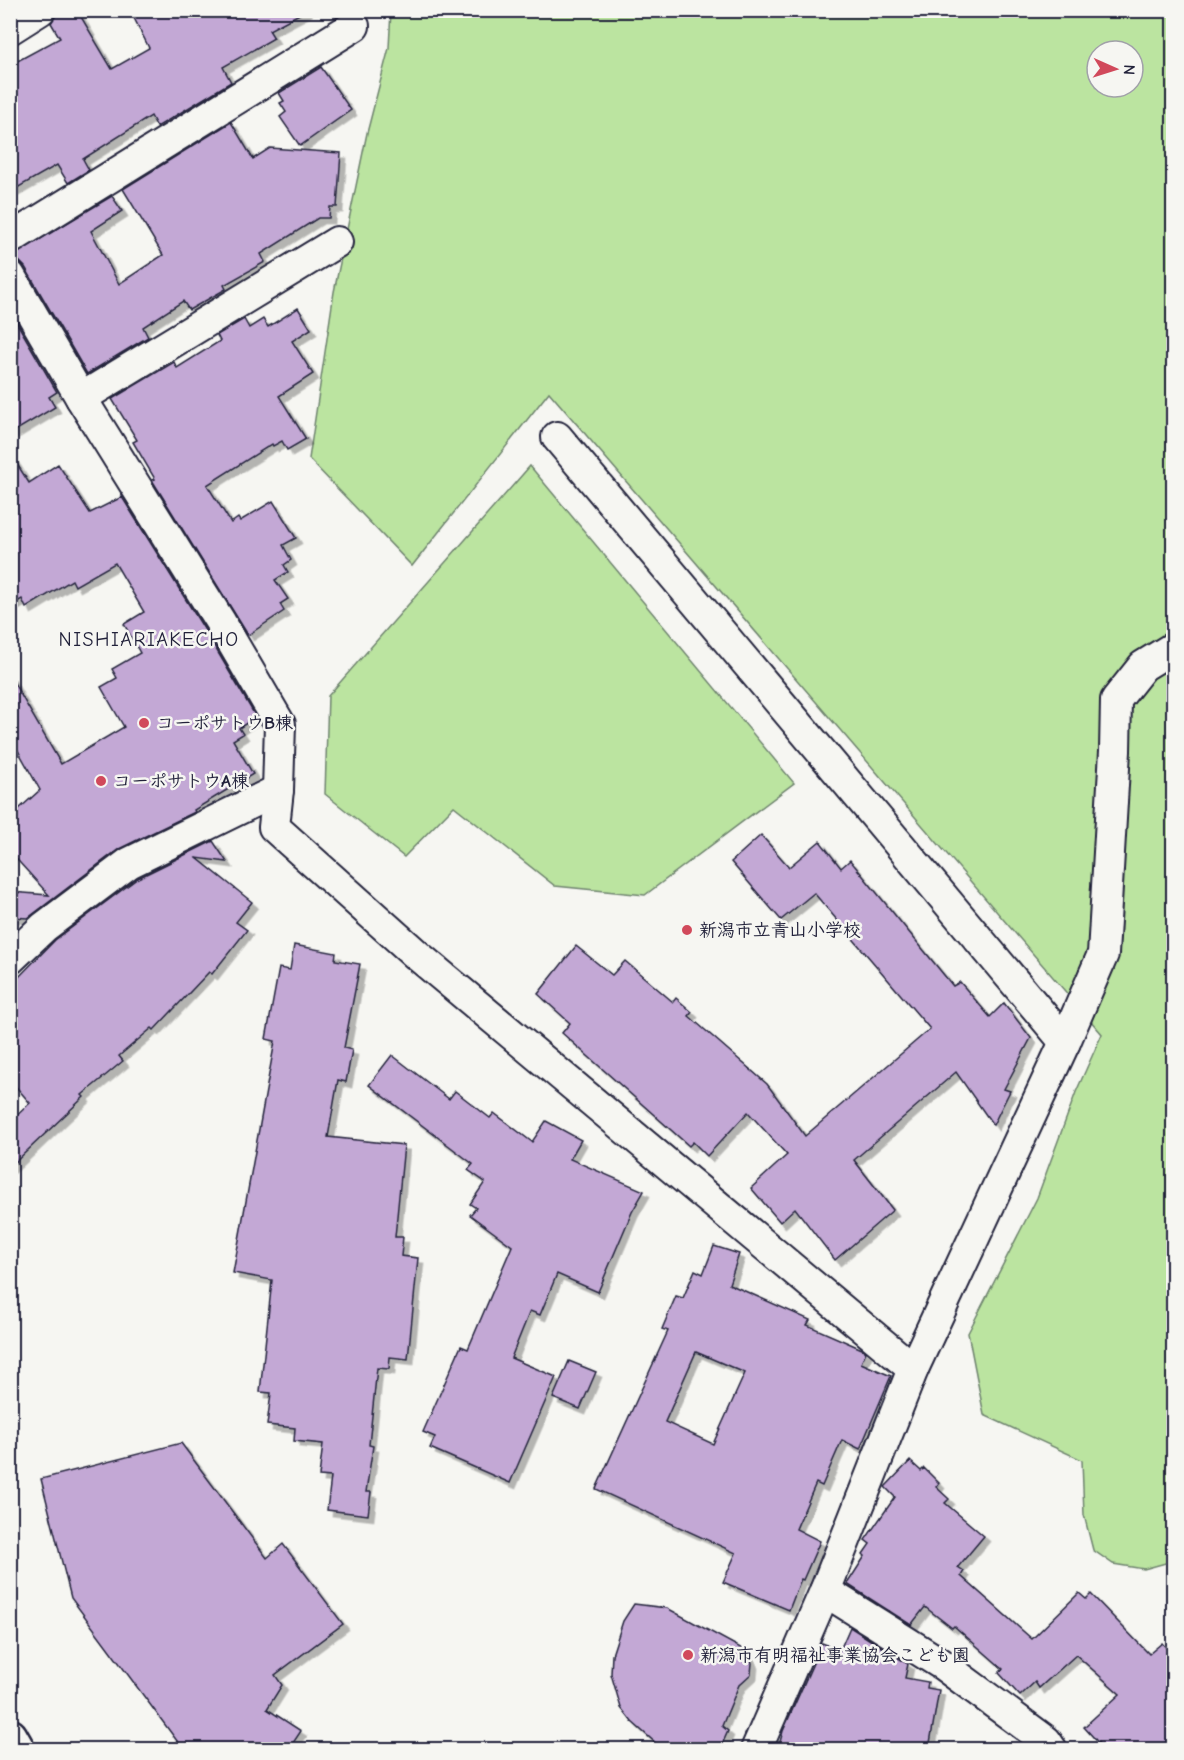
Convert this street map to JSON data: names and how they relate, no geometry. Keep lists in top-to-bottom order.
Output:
{
  "districts": ["NISHIARIAKECHO"],
  "places": [
    "コーポサトウB棟",
    "コーポサトウA棟",
    "新潟市立青山小学校",
    "新潟市有明福祉事業協会こども園"
  ],
  "north": "right"
}
